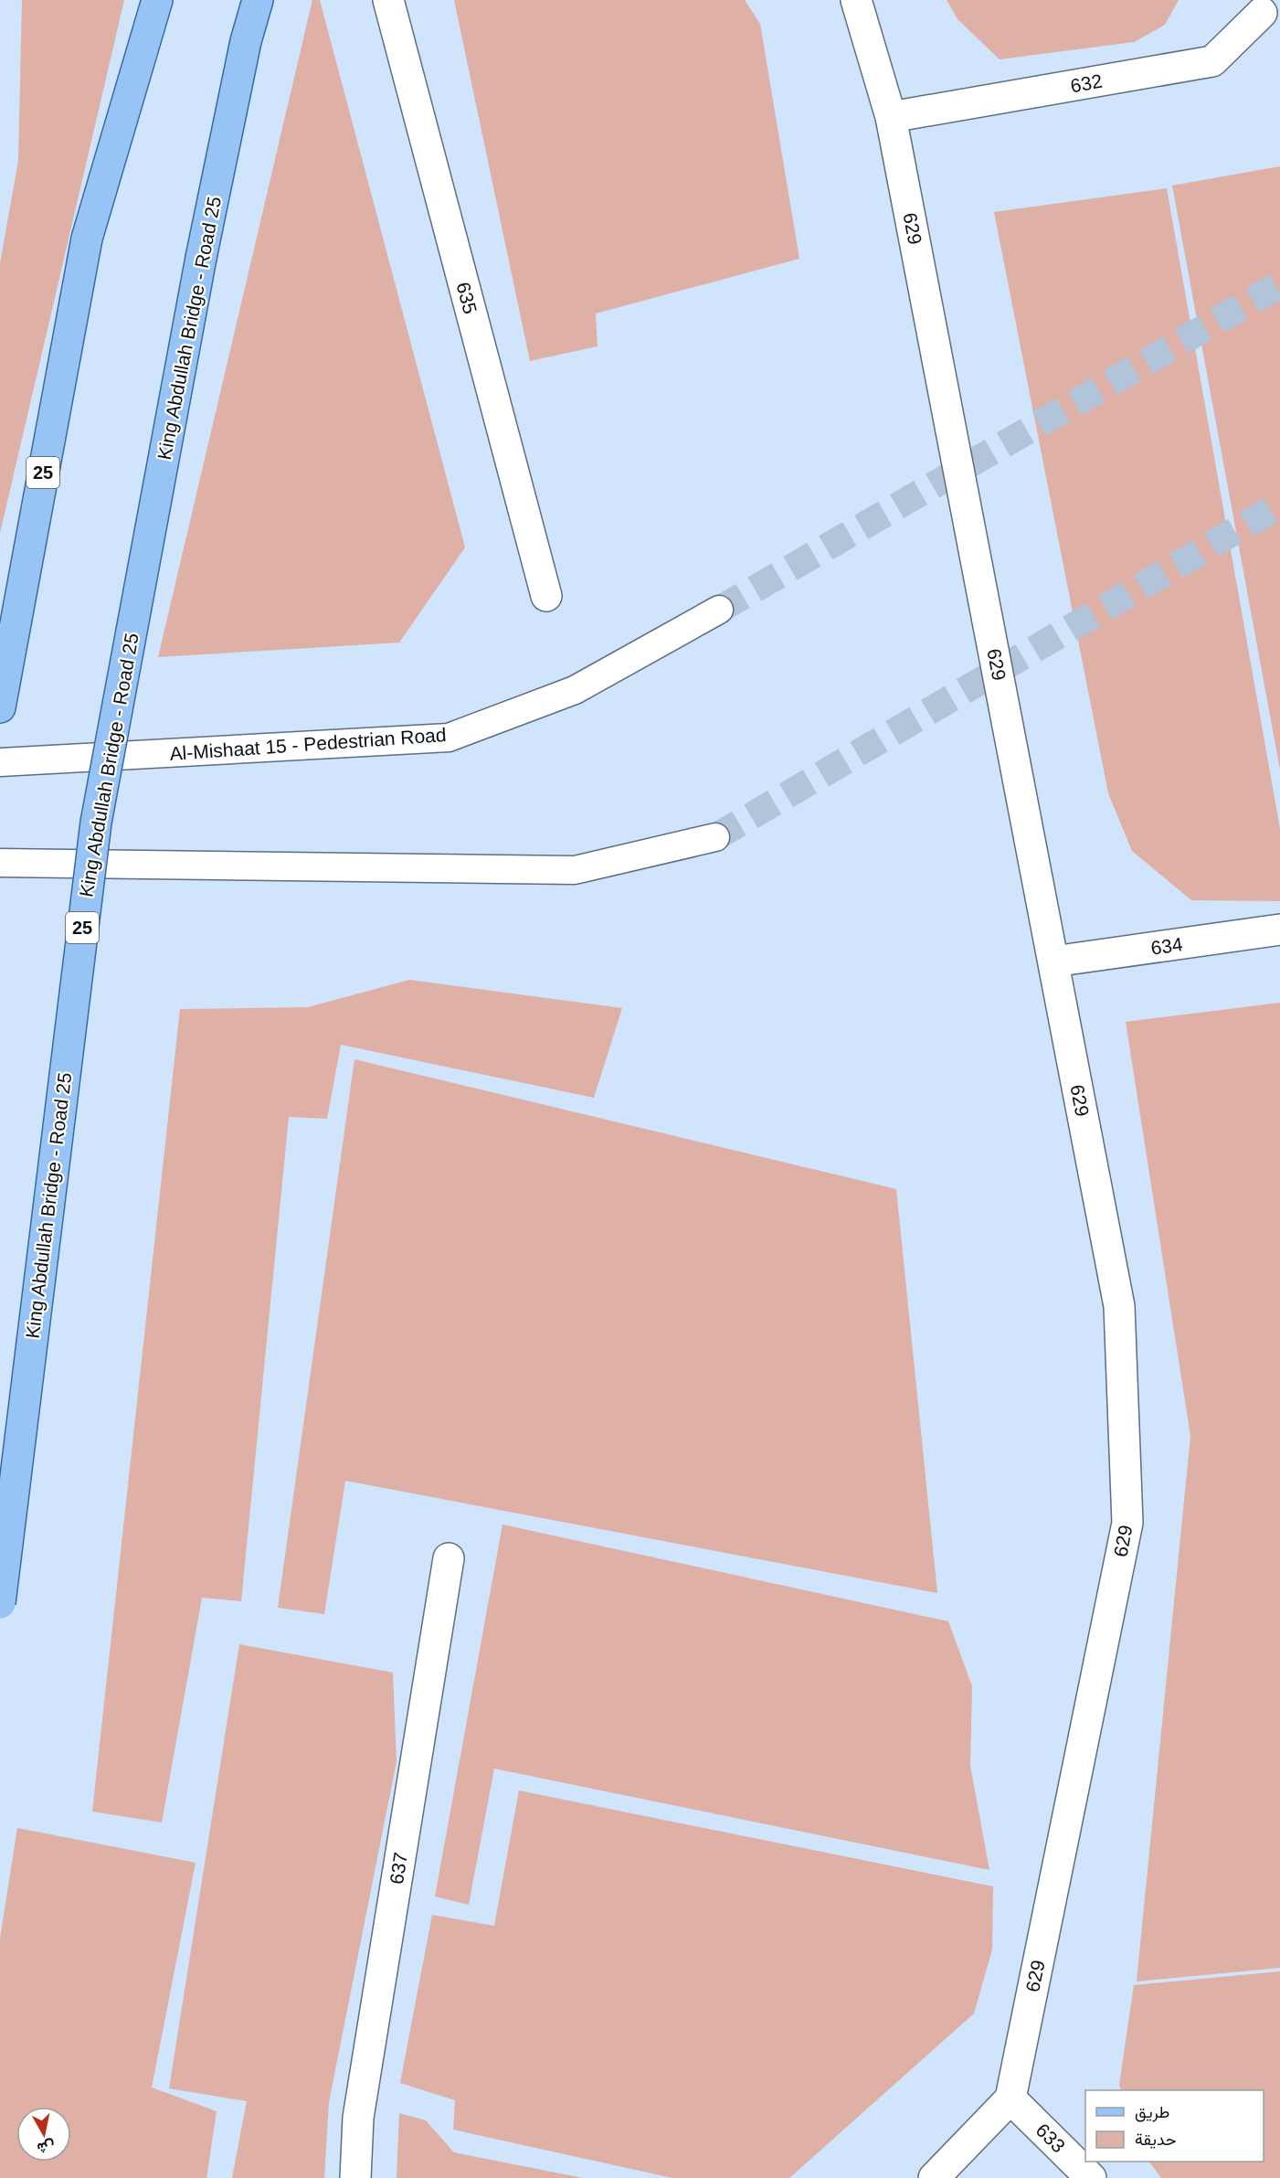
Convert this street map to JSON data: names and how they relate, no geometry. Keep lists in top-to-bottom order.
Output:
{
  "streets": {
    "main road": ["King Abdullah Bridge - Road 25", "25"],
    "street": [
      "632",
      "629",
      "635",
      "Al-Mishaat 15 - Pedestrian Road",
      "634",
      "637",
      "633"
    ]
  },
  "crossings": [
    ["632", "629"],
    ["629", "634"],
    ["629", "633"]
  ],
  "legend": ["طريق", "حديقة"],
  "north": "bottom"
}
